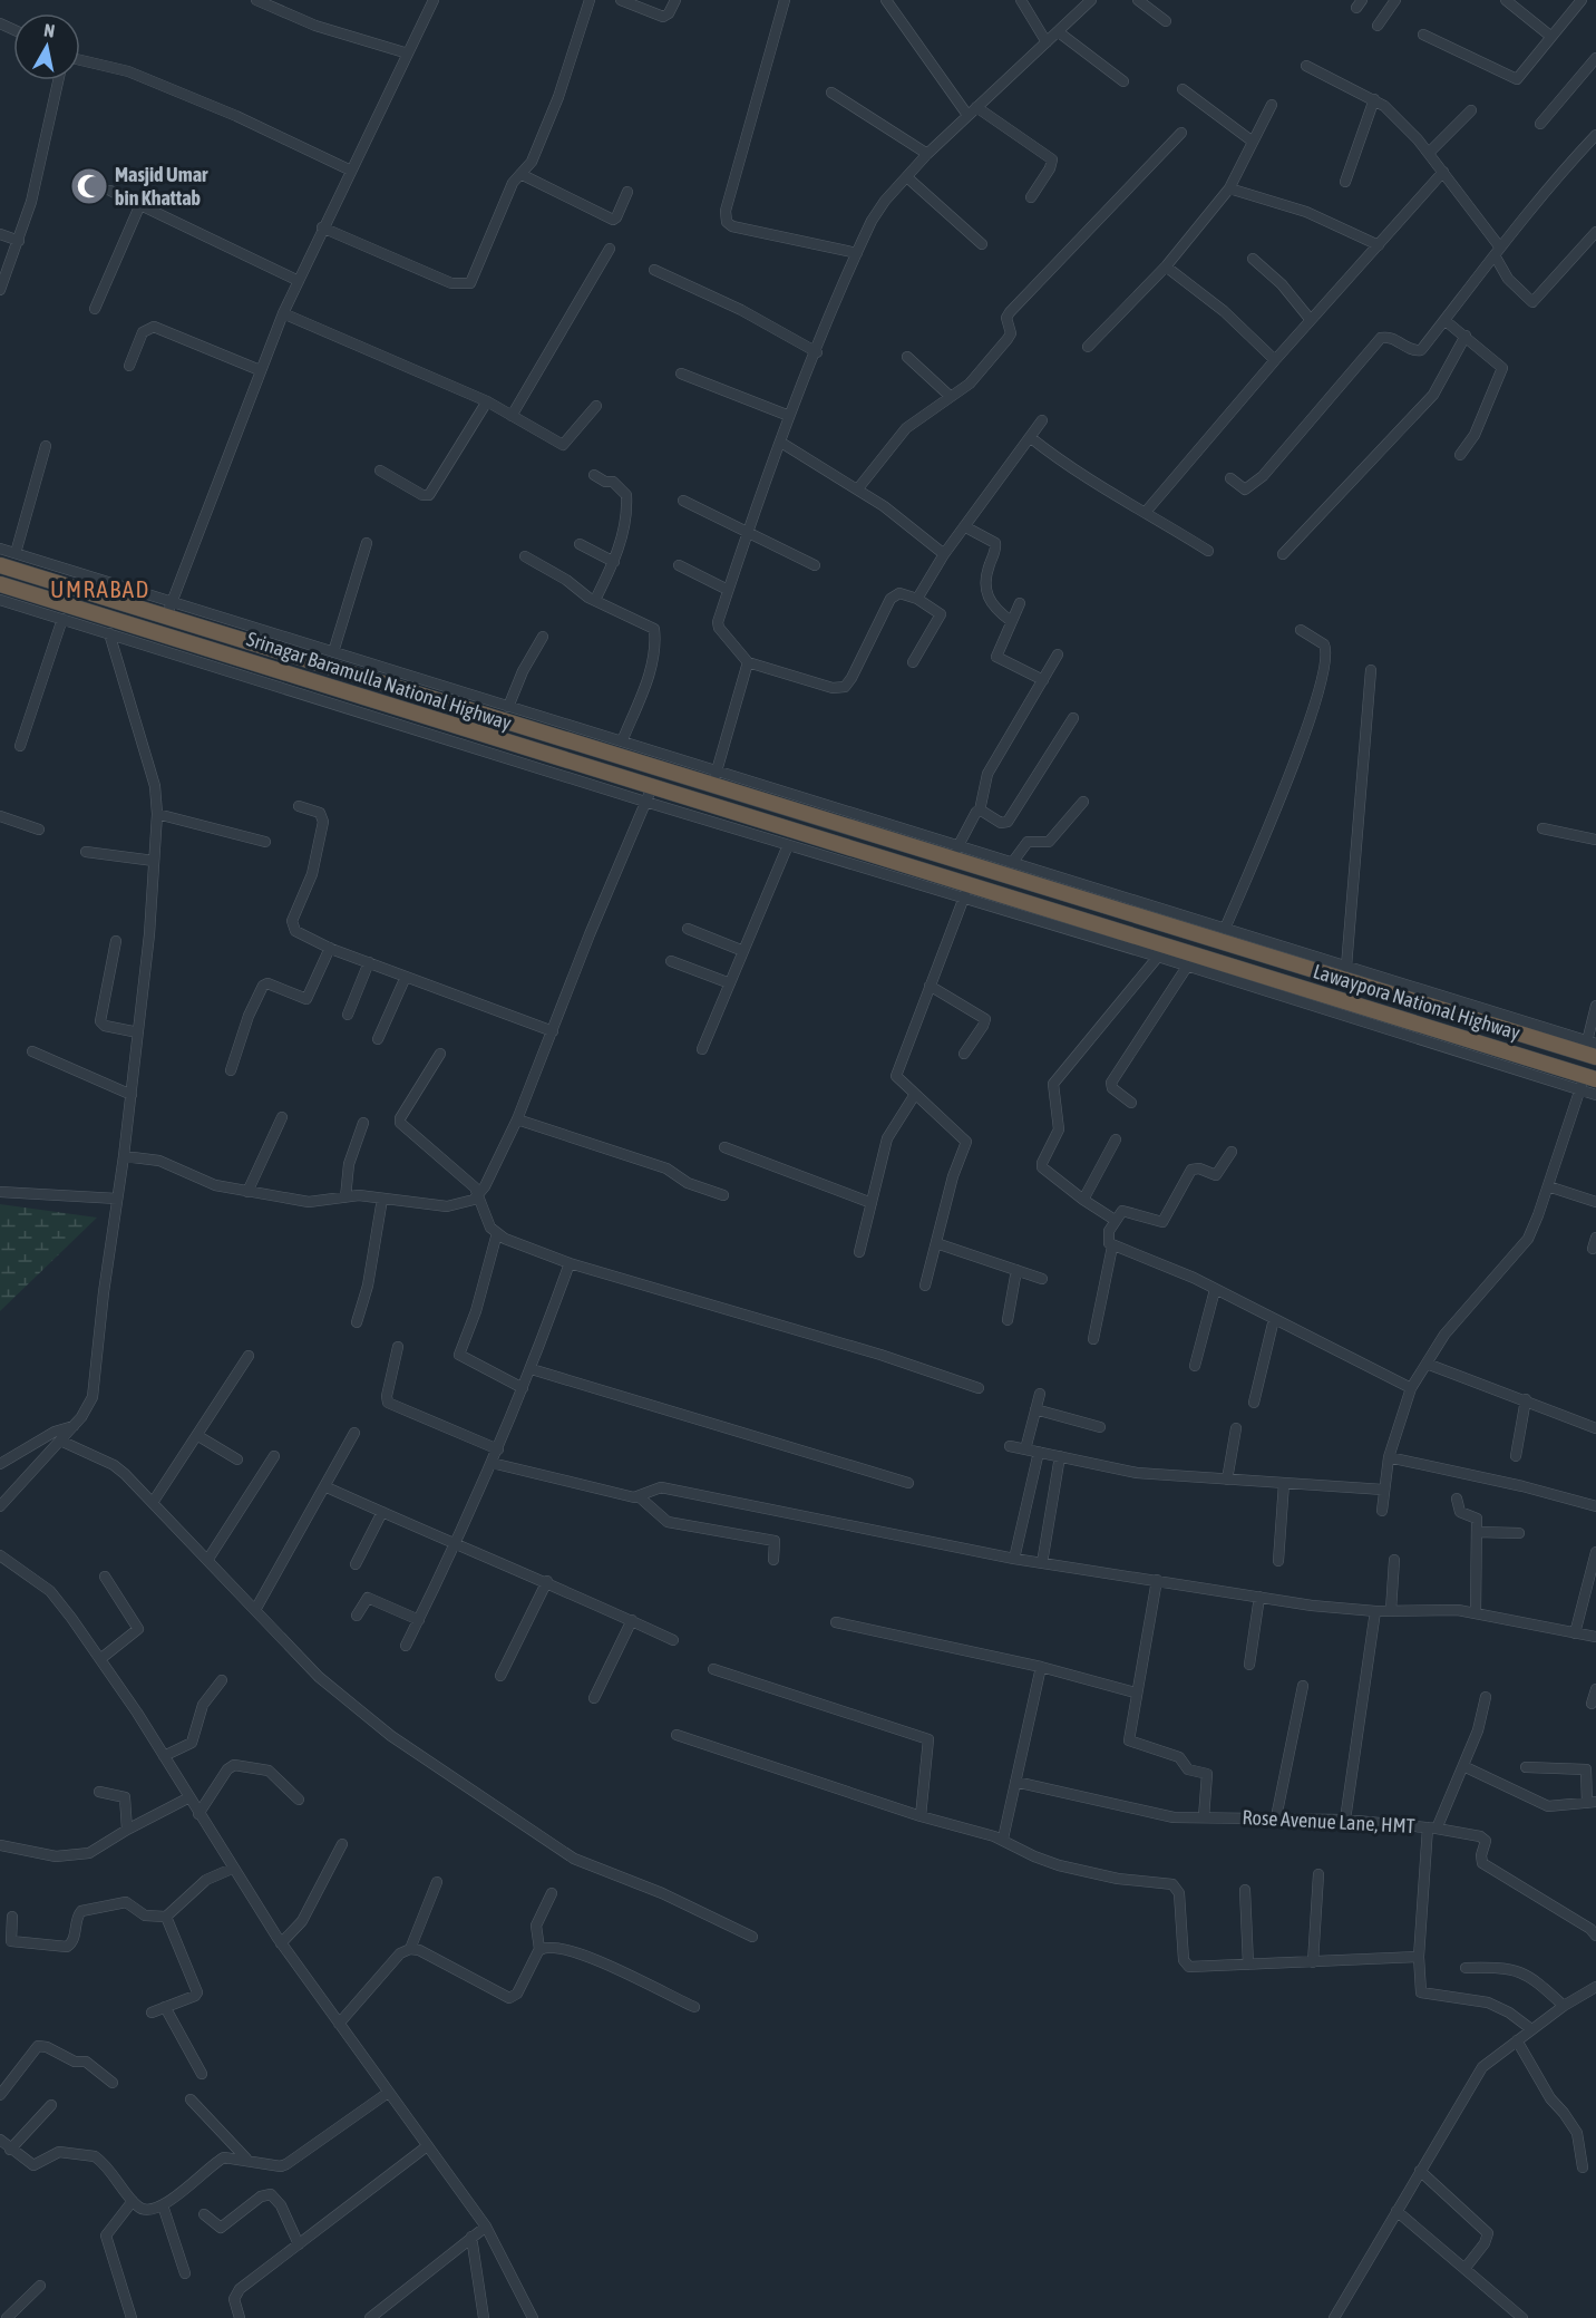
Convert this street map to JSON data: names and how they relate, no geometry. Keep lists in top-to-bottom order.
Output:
{
  "streets": {
    "highway": ["Srinagar Baramulla National Highway", "Lawaypora National Highway"],
    "street": ["Rose Avenue Lane, HMT"]
  },
  "crossings": [
    ["Srinagar Baramulla National Highway", "Lawaypora National Highway"]
  ],
  "districts": ["UMRABAD"],
  "places": {
    "mosque": ["Masjid Umar bin Khattab"]
  },
  "north": "top"
}
